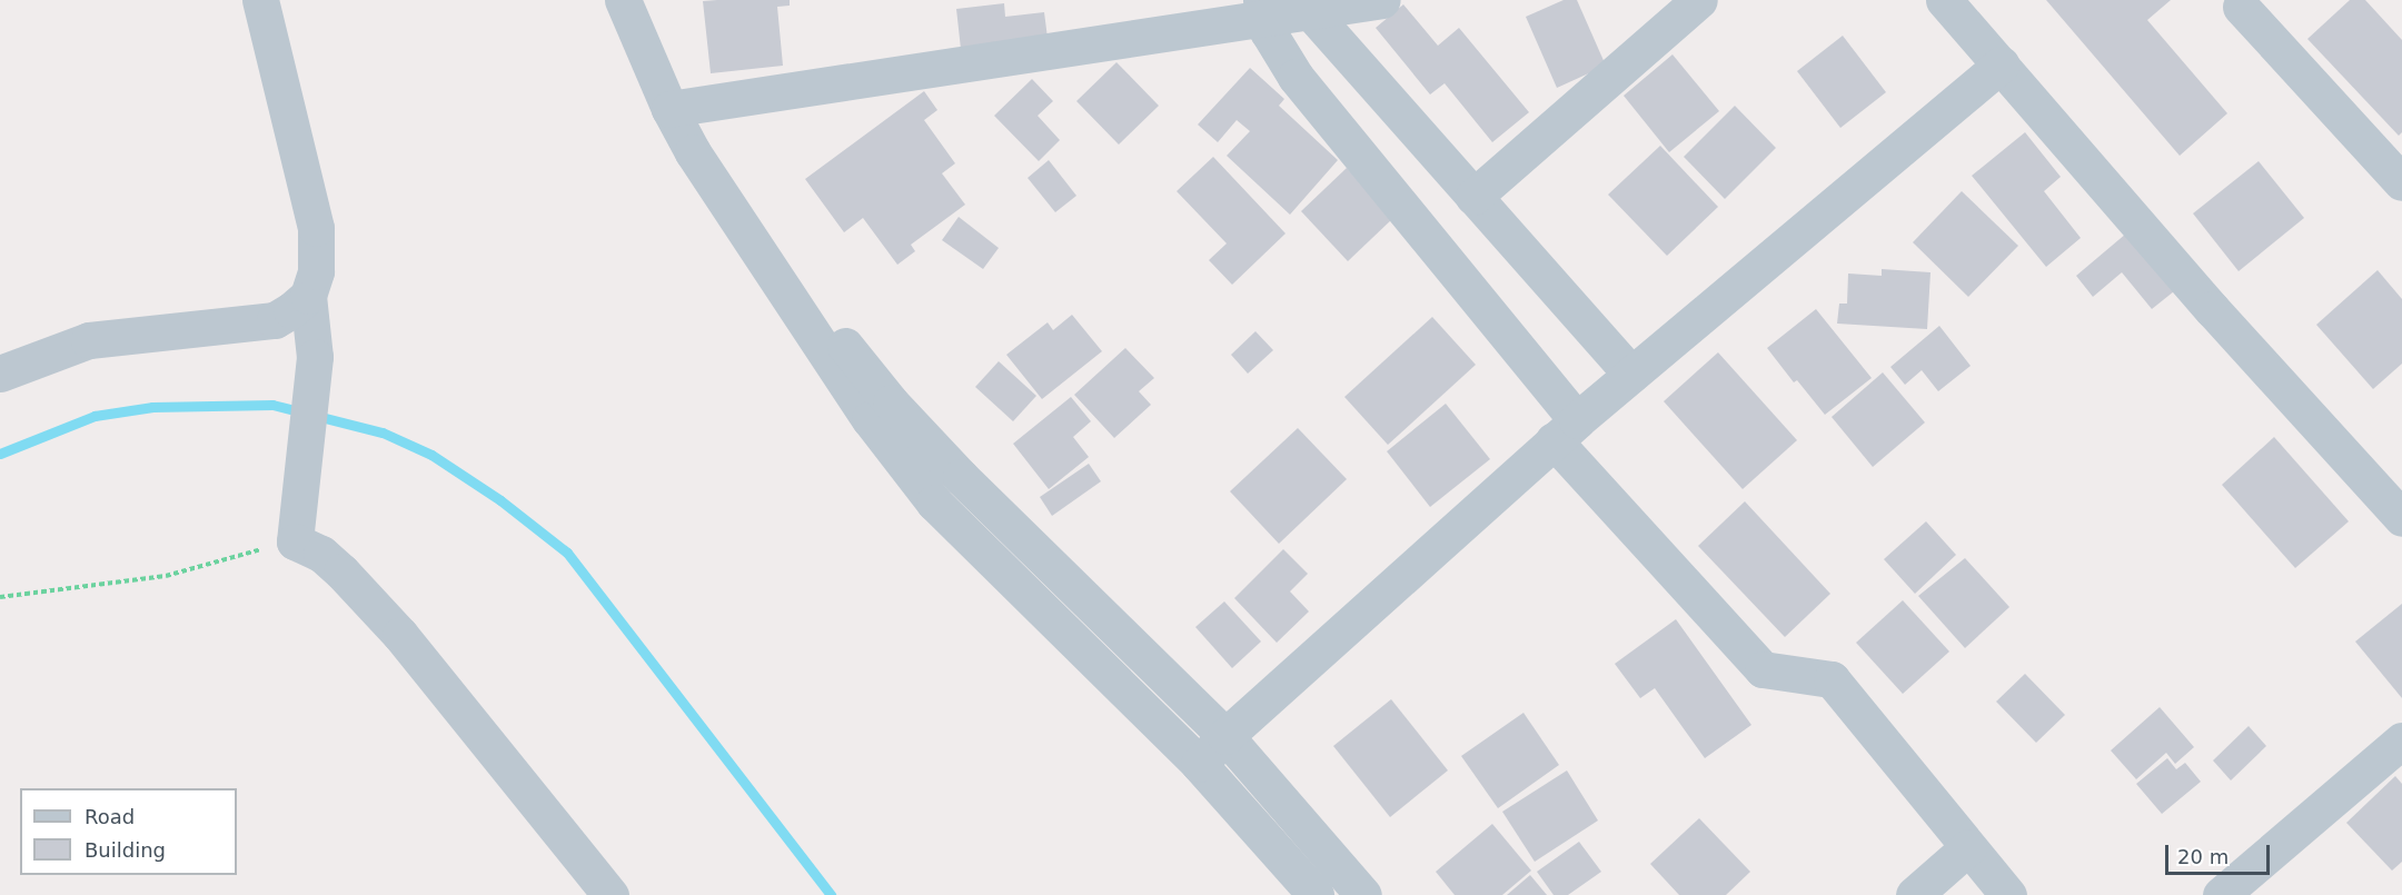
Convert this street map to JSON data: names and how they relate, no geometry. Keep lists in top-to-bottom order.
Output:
{
  "legend": ["Road", "Building"],
  "scale_bar": "20 m"
}
